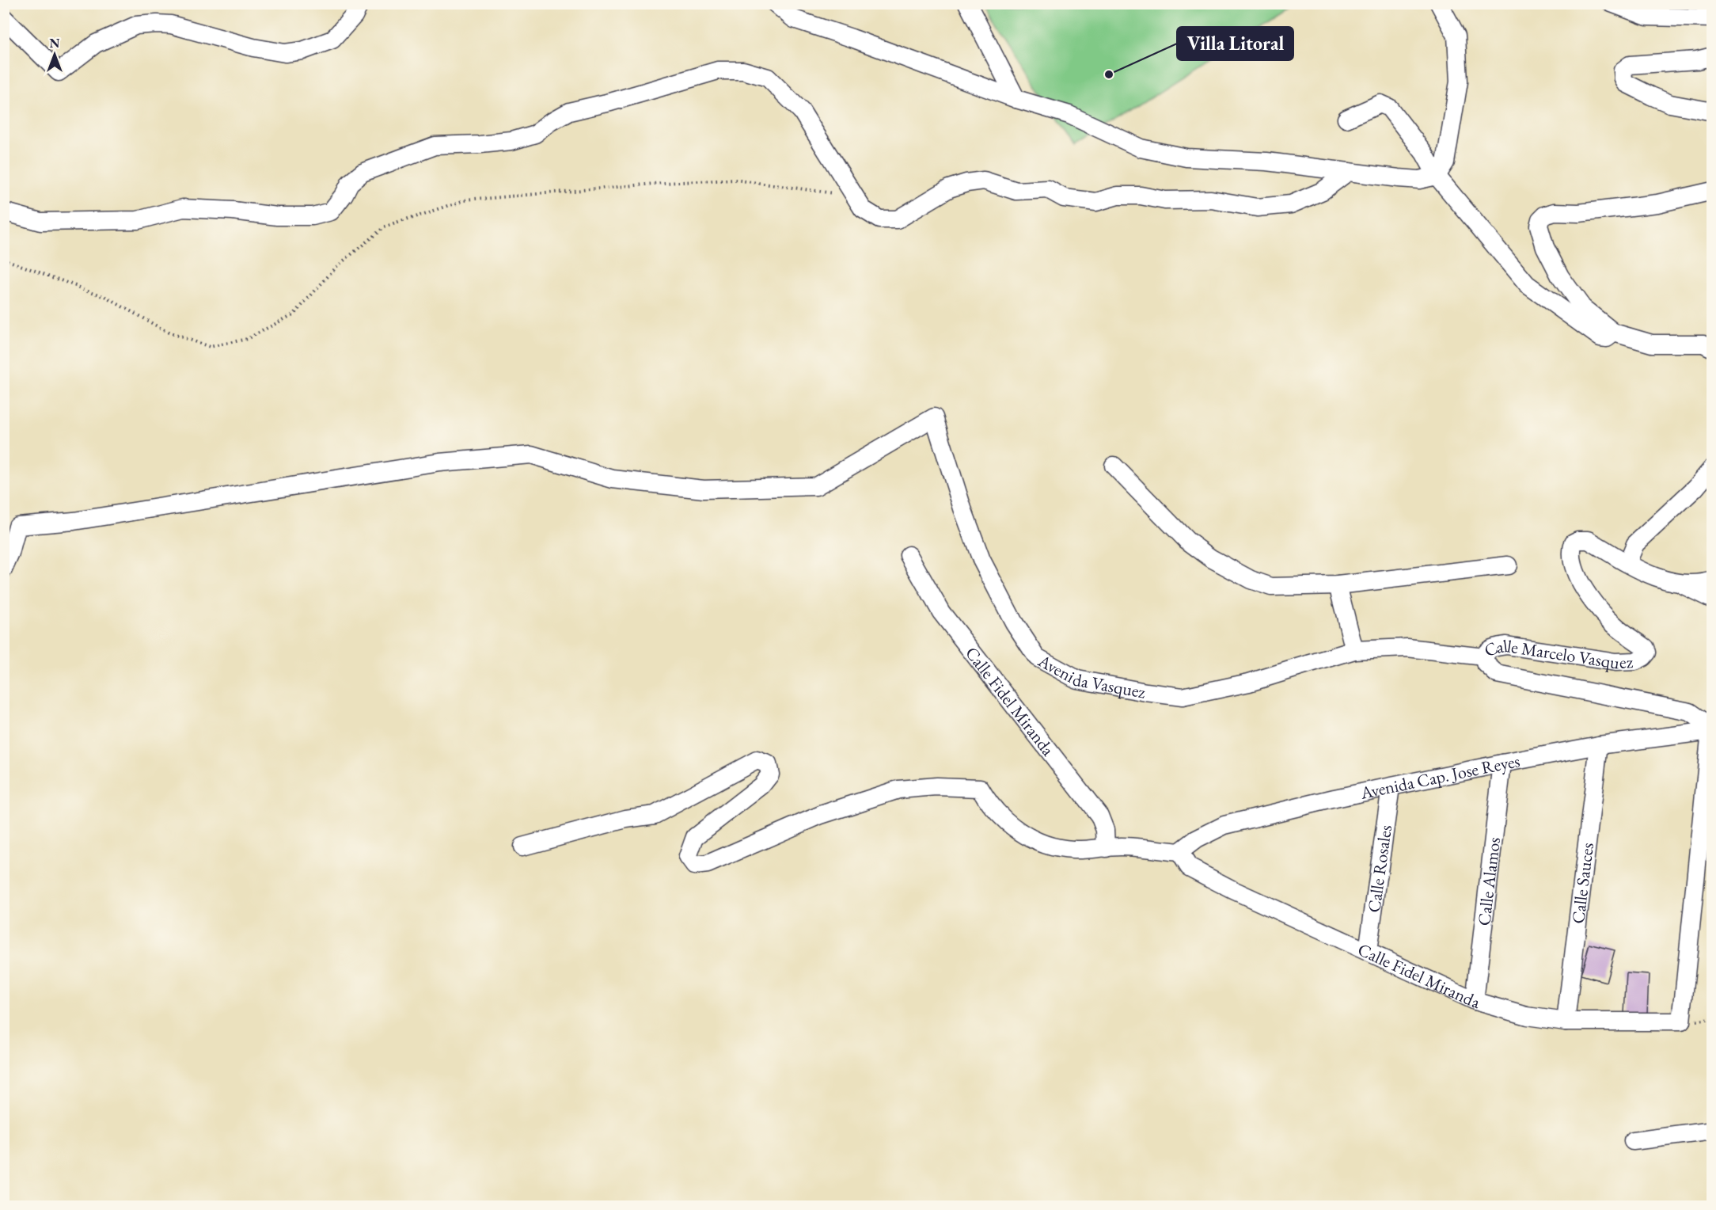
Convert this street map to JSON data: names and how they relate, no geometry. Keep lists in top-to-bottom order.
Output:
{
  "streets": {
    "street": [
      "Calle Marcelo Vasquez",
      "Avenida Vasquez",
      "Calle Fidel Miranda",
      "Avenida Cap. Jose Reyes",
      "Calle Rosales",
      "Calle Alamos",
      "Calle Sauces"
    ]
  },
  "crossings": [
    ["Calle Marcelo Vasquez", "Avenida Vasquez"],
    ["Calle Marcelo Vasquez", "Calle Fidel Miranda"],
    ["Calle Marcelo Vasquez", "Avenida Cap. Jose Reyes"],
    ["Calle Fidel Miranda", "Avenida Cap. Jose Reyes"],
    ["Calle Fidel Miranda", "Calle Rosales"],
    ["Calle Fidel Miranda", "Calle Alamos"],
    ["Calle Fidel Miranda", "Calle Sauces"],
    ["Avenida Cap. Jose Reyes", "Calle Rosales"],
    ["Avenida Cap. Jose Reyes", "Calle Alamos"],
    ["Avenida Cap. Jose Reyes", "Calle Sauces"]
  ],
  "places": ["Villa Litoral"],
  "north": "top"
}
